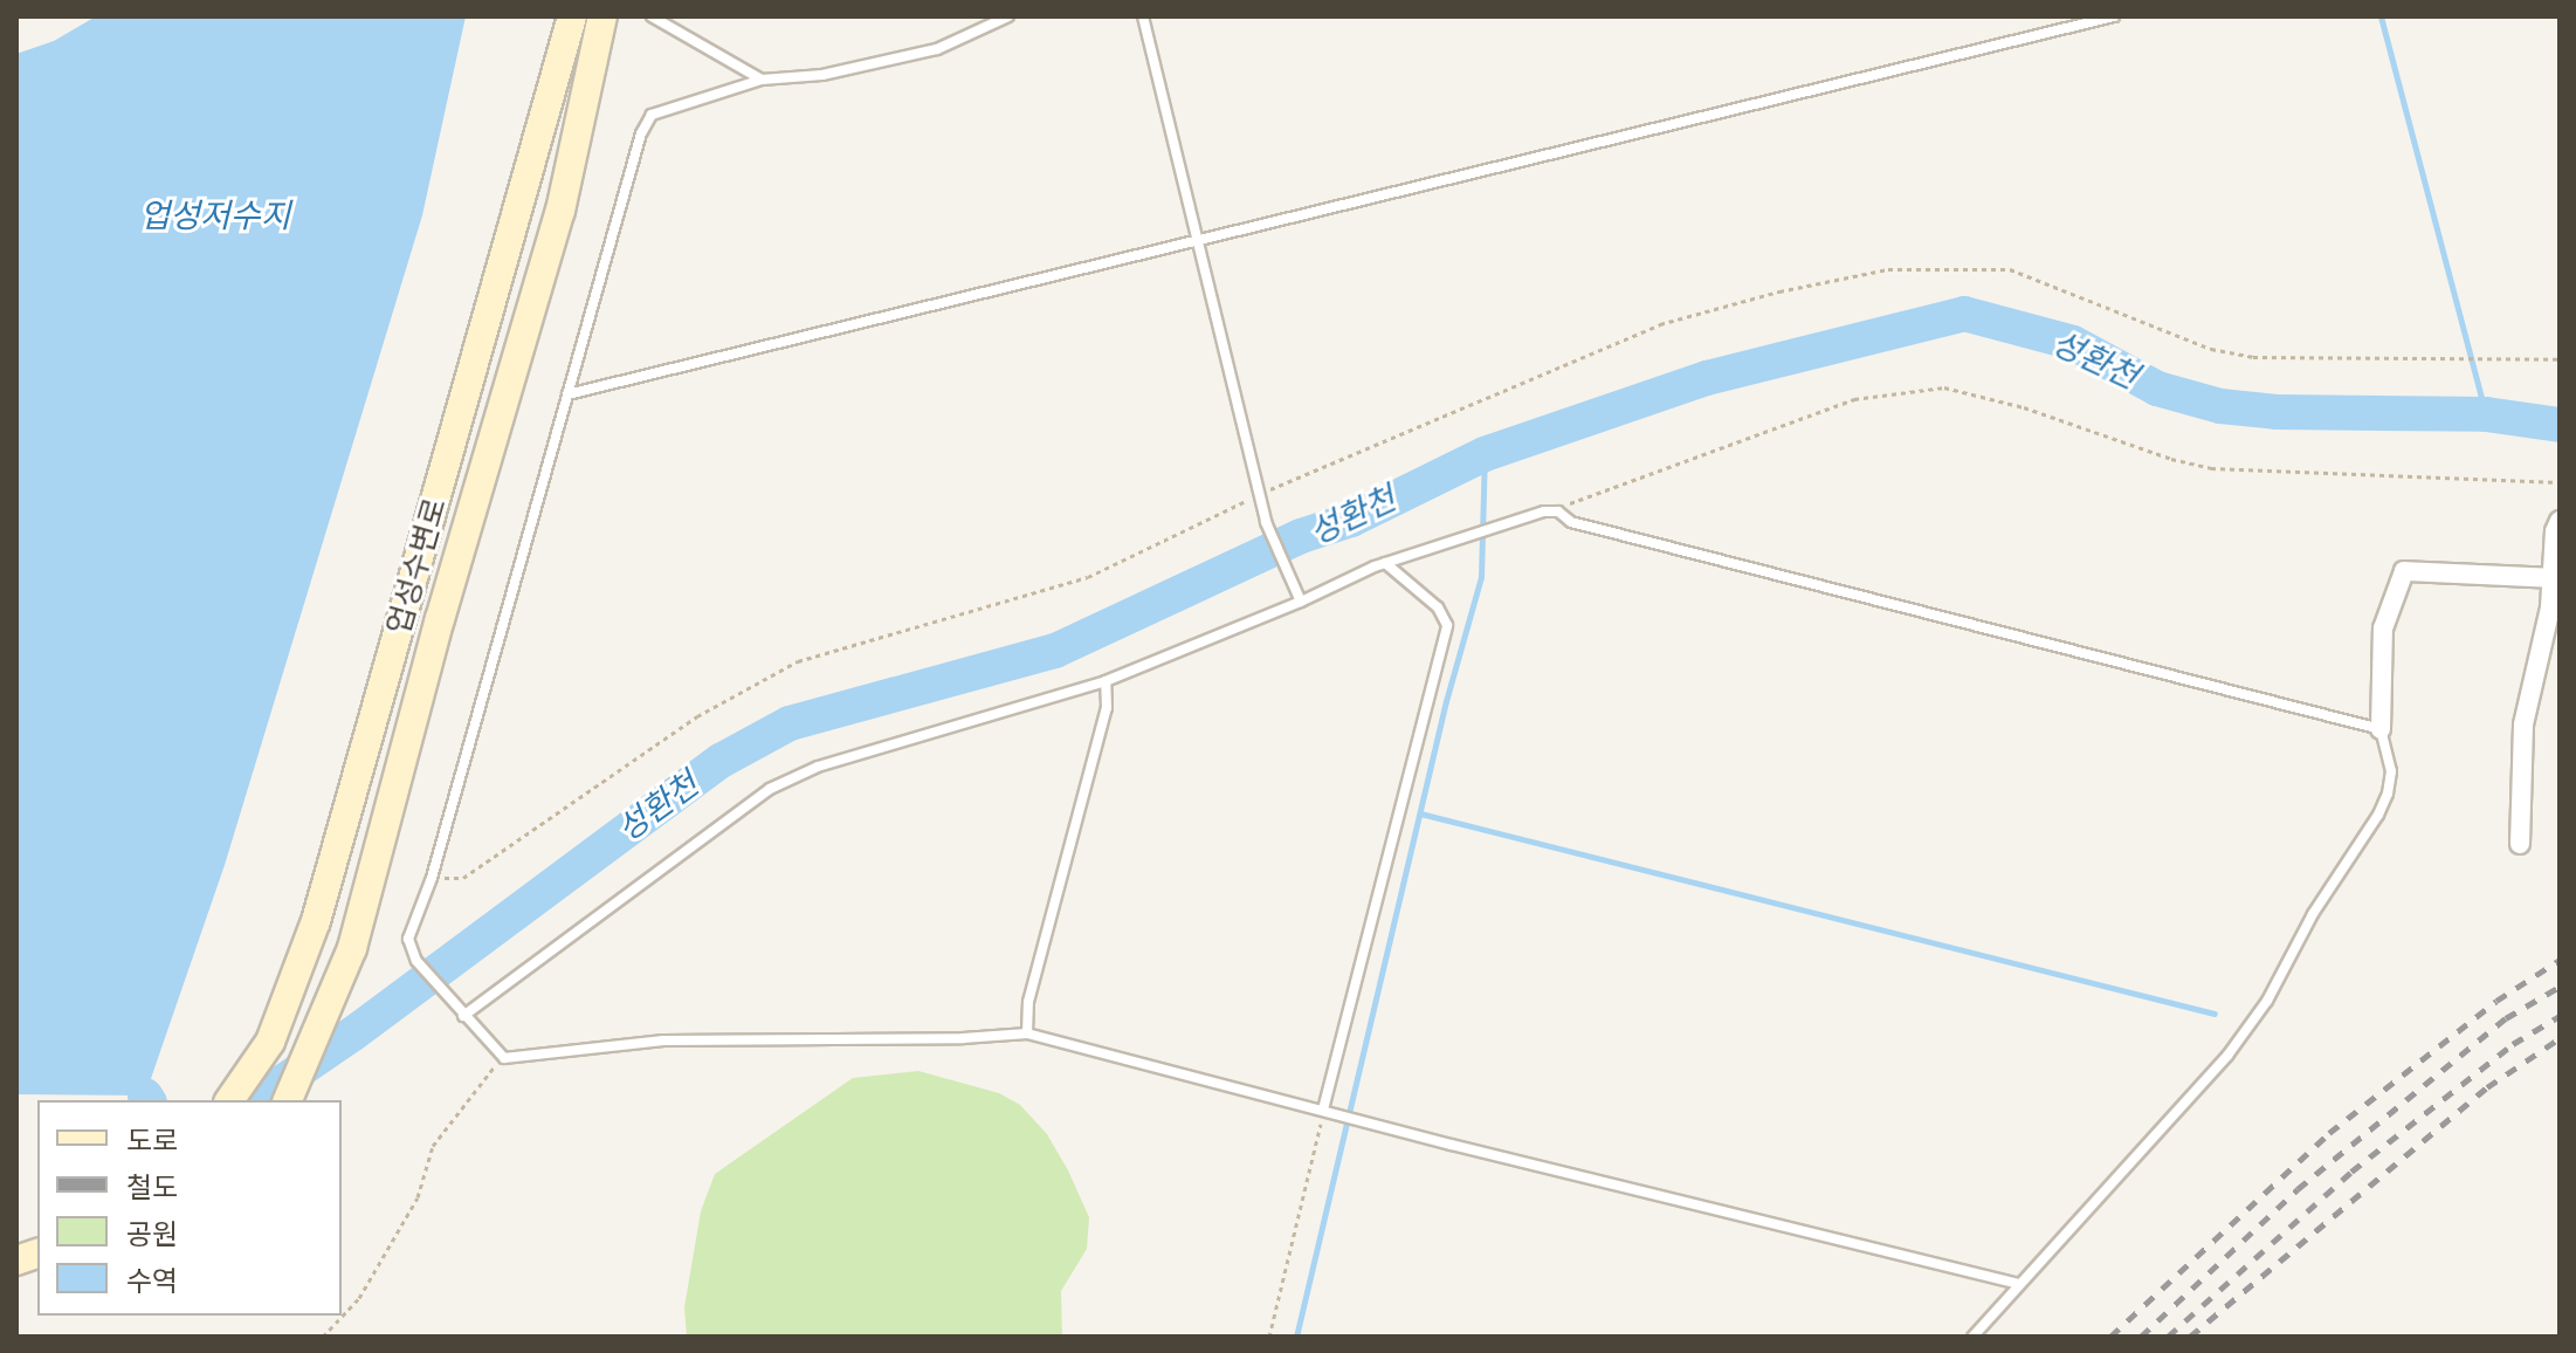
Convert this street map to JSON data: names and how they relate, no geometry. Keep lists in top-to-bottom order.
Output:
{
  "streets": {
    "main road": ["업성수변로"]
  },
  "water": ["업성저수지", "성환천"],
  "legend": [
    "도로",
    "철도",
    "공원",
    "수역"
  ]
}
